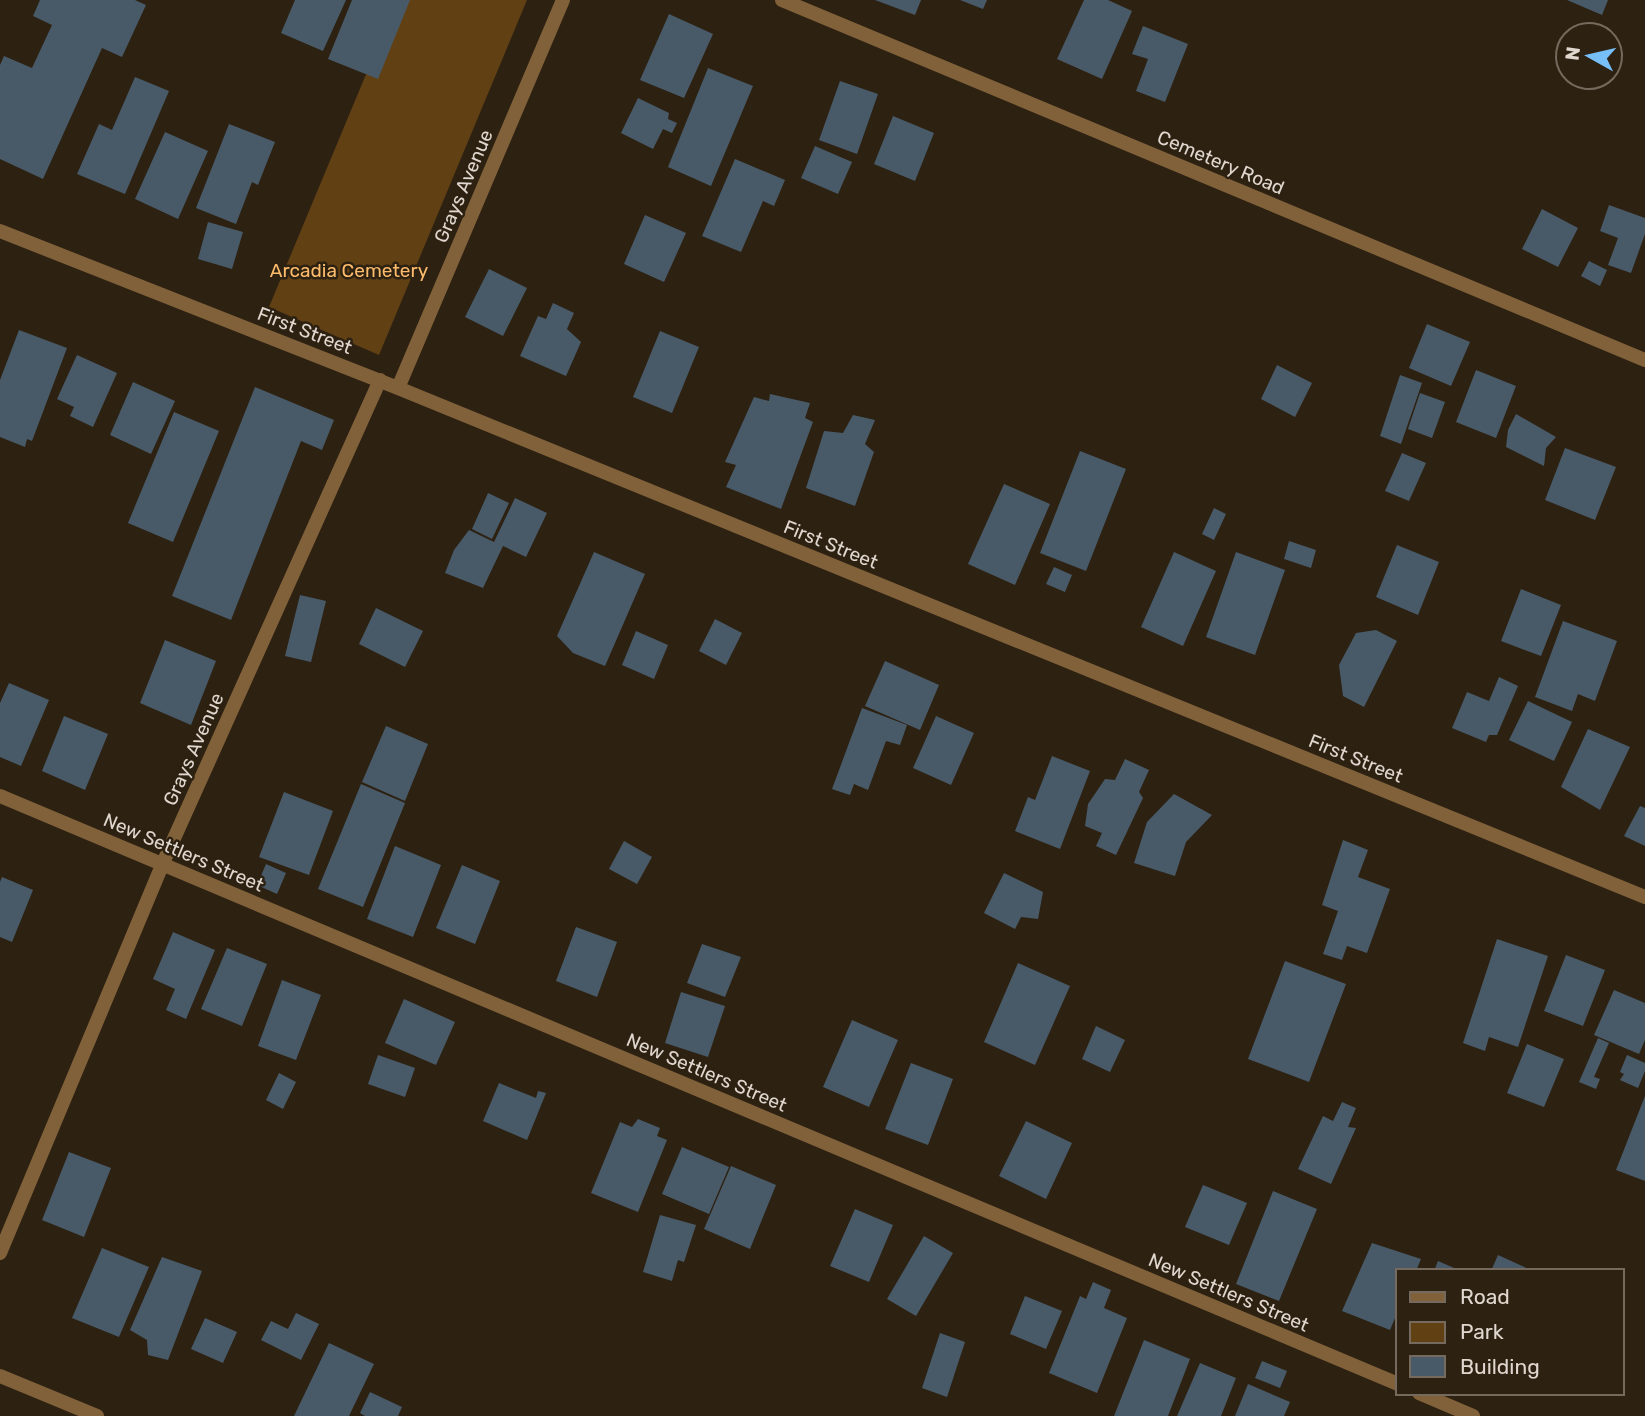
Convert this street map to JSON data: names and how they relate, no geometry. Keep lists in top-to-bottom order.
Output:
{
  "streets": {
    "street": [
      "Cemetery Road",
      "Grays Avenue",
      "First Street",
      "New Settlers Street"
    ]
  },
  "crossings": [
    ["Grays Avenue", "First Street"],
    ["Grays Avenue", "New Settlers Street"]
  ],
  "parks": ["Arcadia Cemetery"],
  "legend": ["Road", "Park", "Building"],
  "north": "left"
}
